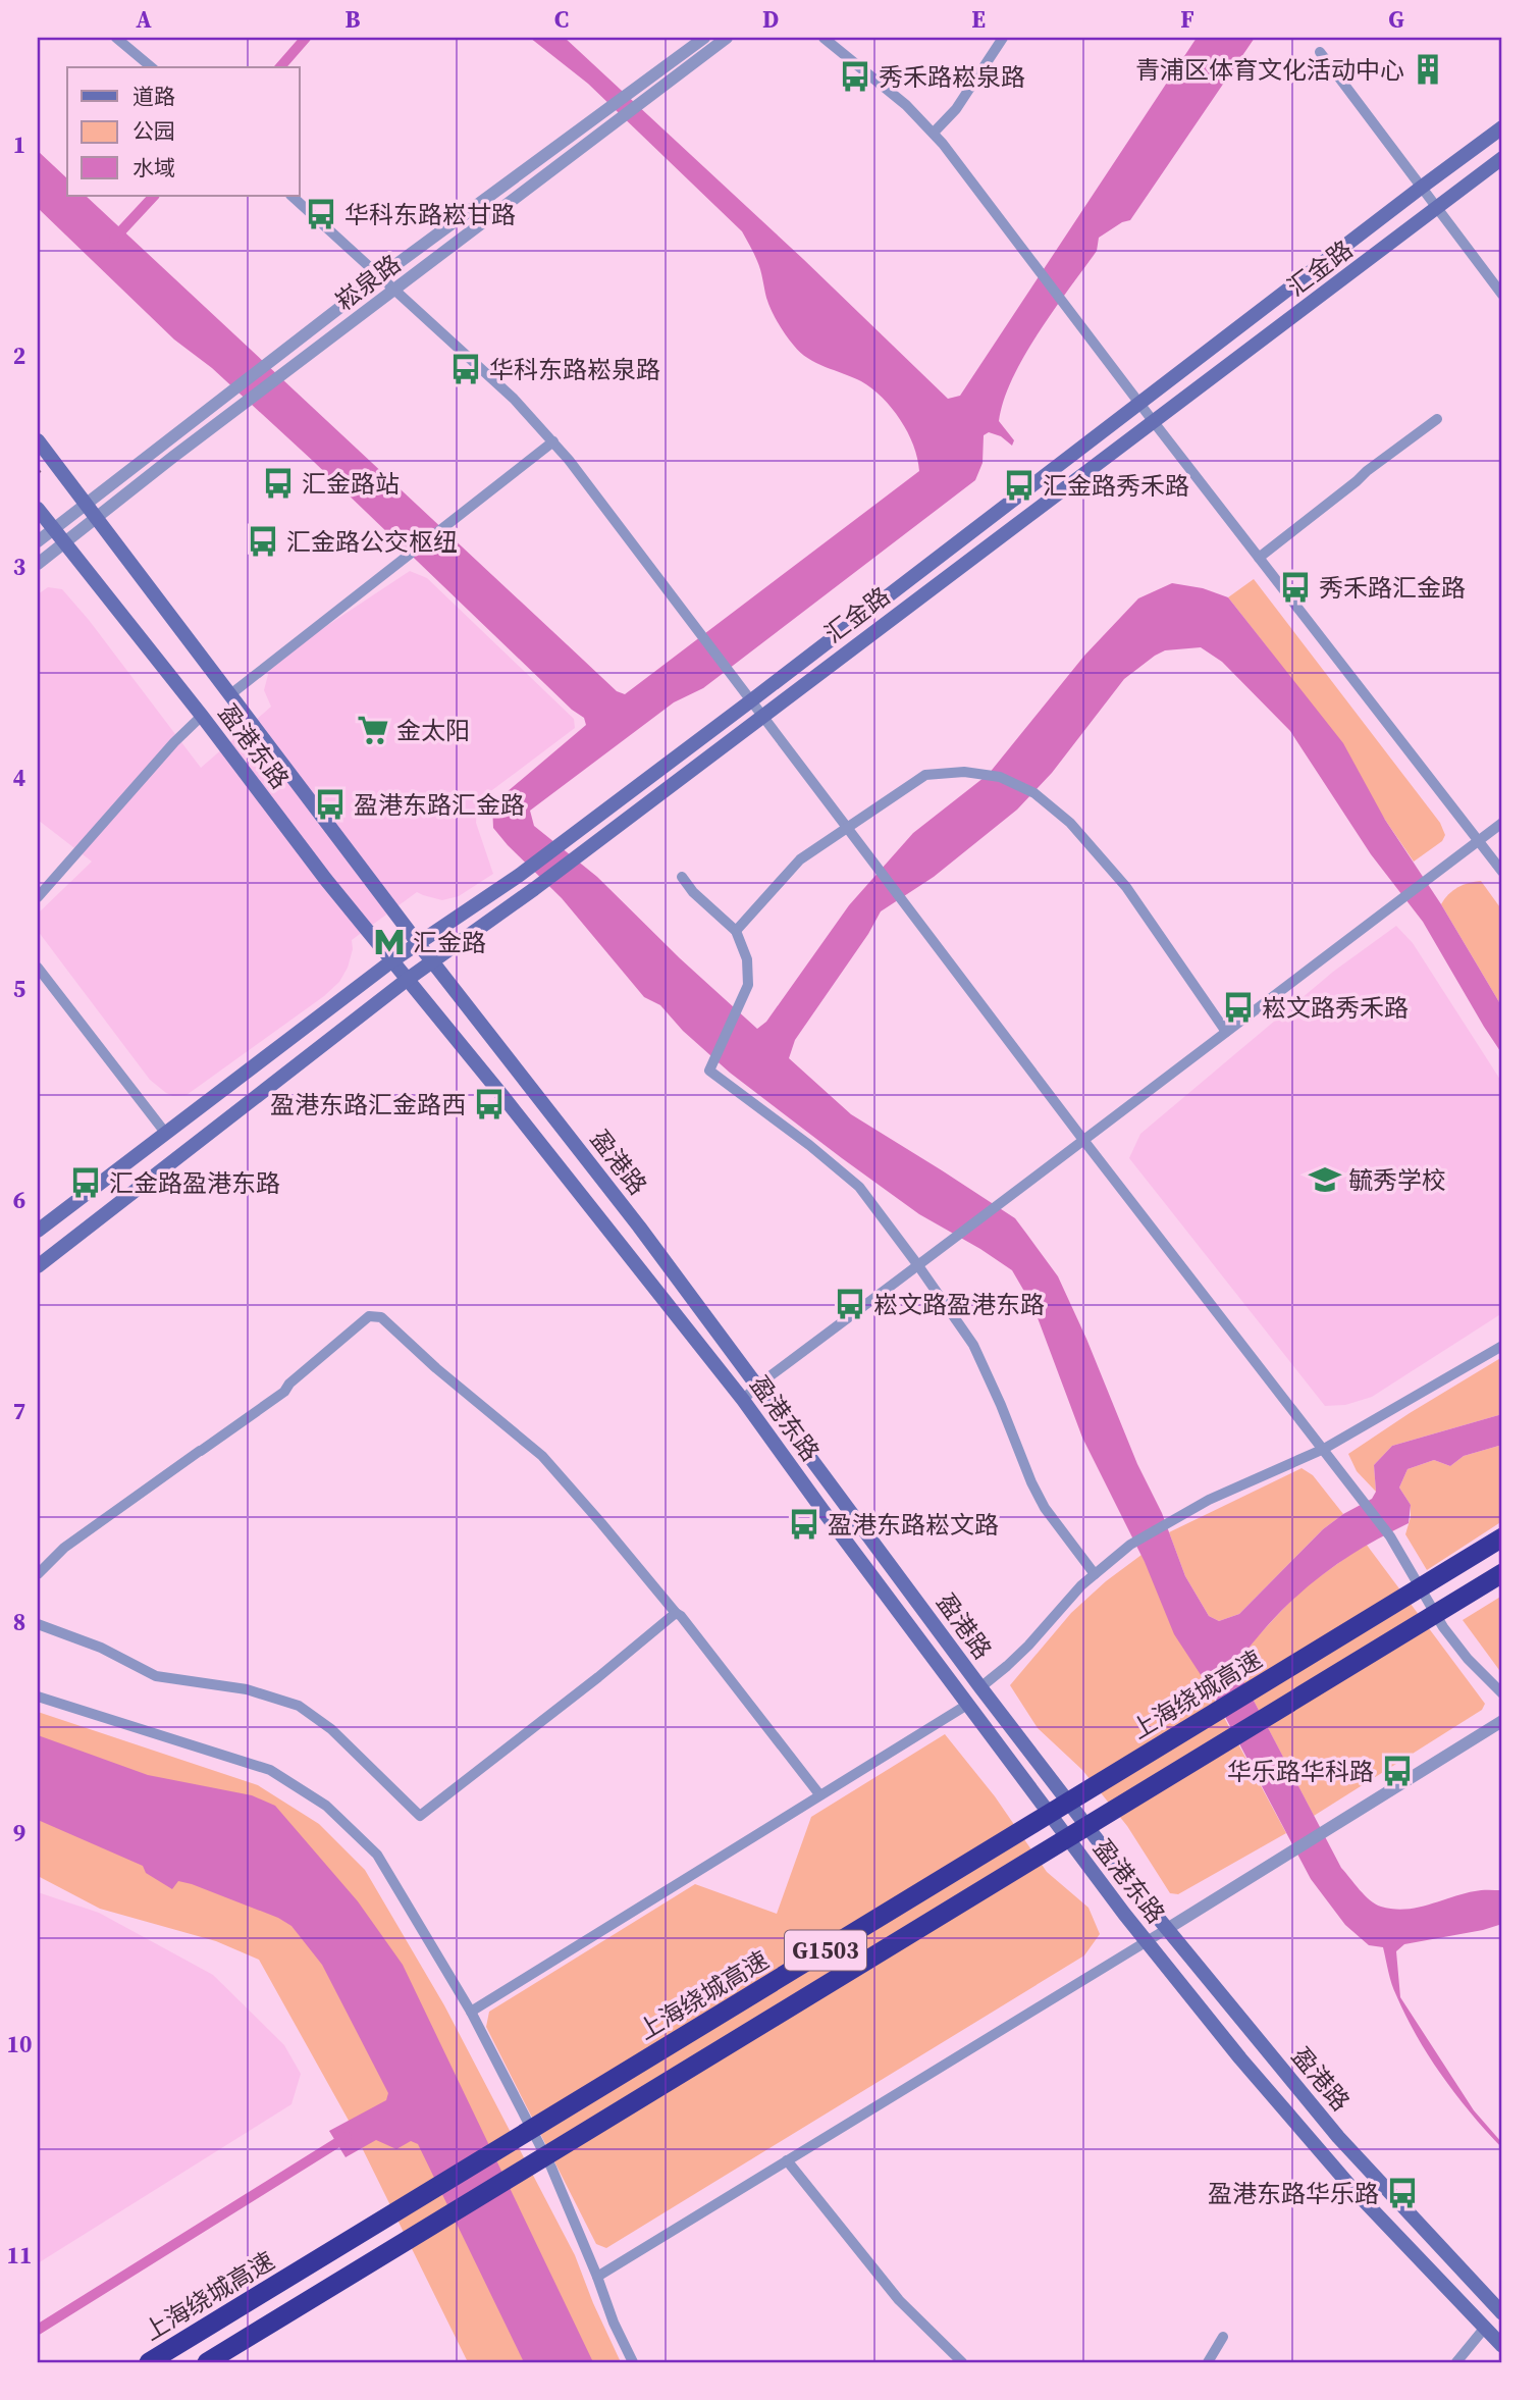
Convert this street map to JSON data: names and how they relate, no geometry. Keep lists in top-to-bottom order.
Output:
{
  "streets": {
    "highway": ["上海绕城高速", "G1503"],
    "main road": ["汇金路", "盈港东路", "盈港路"],
    "street": ["崧泉路"]
  },
  "crossings": [
    ["汇金路", "盈港东路"],
    ["汇金路", "盈港路"],
    ["崧泉路", "盈港东路"],
    ["盈港东路", "盈港路"]
  ],
  "places": {
    "building": ["青浦区体育文化活动中心"],
    "bus stop": [
      "秀禾路崧泉路",
      "华科东路崧甘路",
      "华科东路崧泉路",
      "汇金路站",
      "汇金路秀禾路",
      "汇金路公交枢纽",
      "秀禾路汇金路",
      "盈港东路汇金路",
      "崧文路秀禾路",
      "盈港东路汇金路西",
      "汇金路盈港东路",
      "崧文路盈港东路",
      "盈港东路崧文路",
      "华乐路华科路",
      "盈港东路华乐路"
    ],
    "supermarket": ["金太阳"],
    "metro station": ["汇金路"],
    "school or university": ["毓秀学校"]
  },
  "legend": ["道路", "公园", "水域"],
  "grid": {
    "columns": [
      "A",
      "B",
      "C",
      "D",
      "E",
      "F",
      "G"
    ],
    "rows": [
      "1",
      "2",
      "3",
      "4",
      "5",
      "6",
      "7",
      "8",
      "9",
      "10",
      "11"
    ]
  }
}
